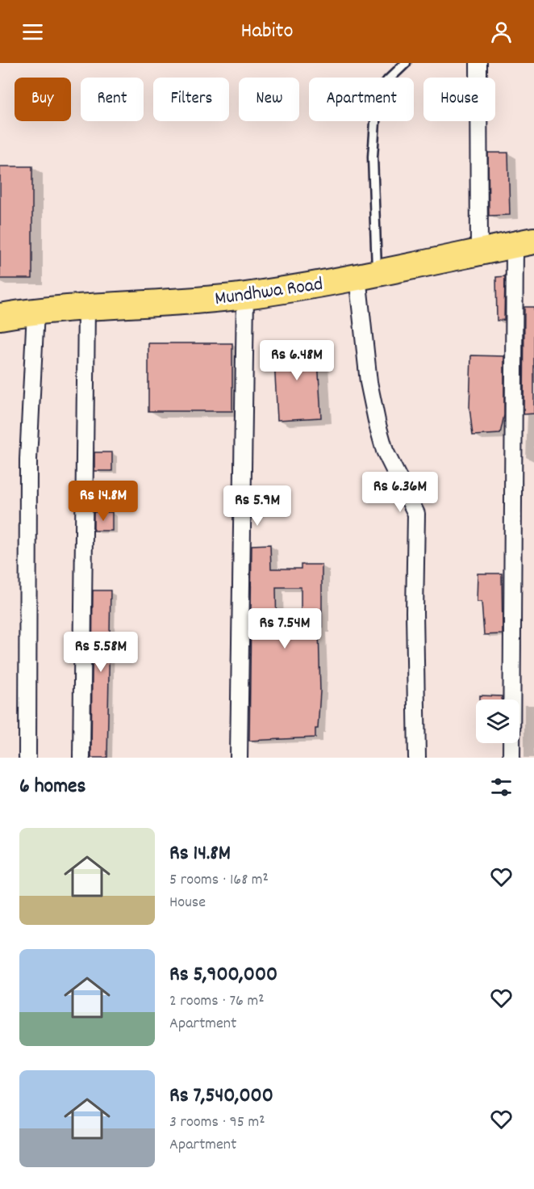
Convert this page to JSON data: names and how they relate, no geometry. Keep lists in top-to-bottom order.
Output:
{
  "streets": {
    "main road": ["Mundhwa Road"]
  },
  "page": {
    "header": "Habito",
    "chip": [
      "Buy",
      "Rent",
      "Filters",
      "New",
      "Apartment",
      "House"
    ],
    "price": [
      "Rs 6.48M",
      "Rs 6.36M",
      "Rs 14.8M",
      "Rs 5.9M",
      "Rs 7.54M",
      "Rs 5.58M"
    ],
    "heading": "6 homes",
    "list": [
      {
        "name": "Rs 14.8M",
        "note": "5 rooms · 168 m² · House"
      },
      {
        "name": "Rs 5,900,000",
        "note": "2 rooms · 76 m² · Apartment"
      },
      {
        "name": "Rs 7,540,000",
        "note": "3 rooms · 95 m² · Apartment"
      }
    ]
  }
}
